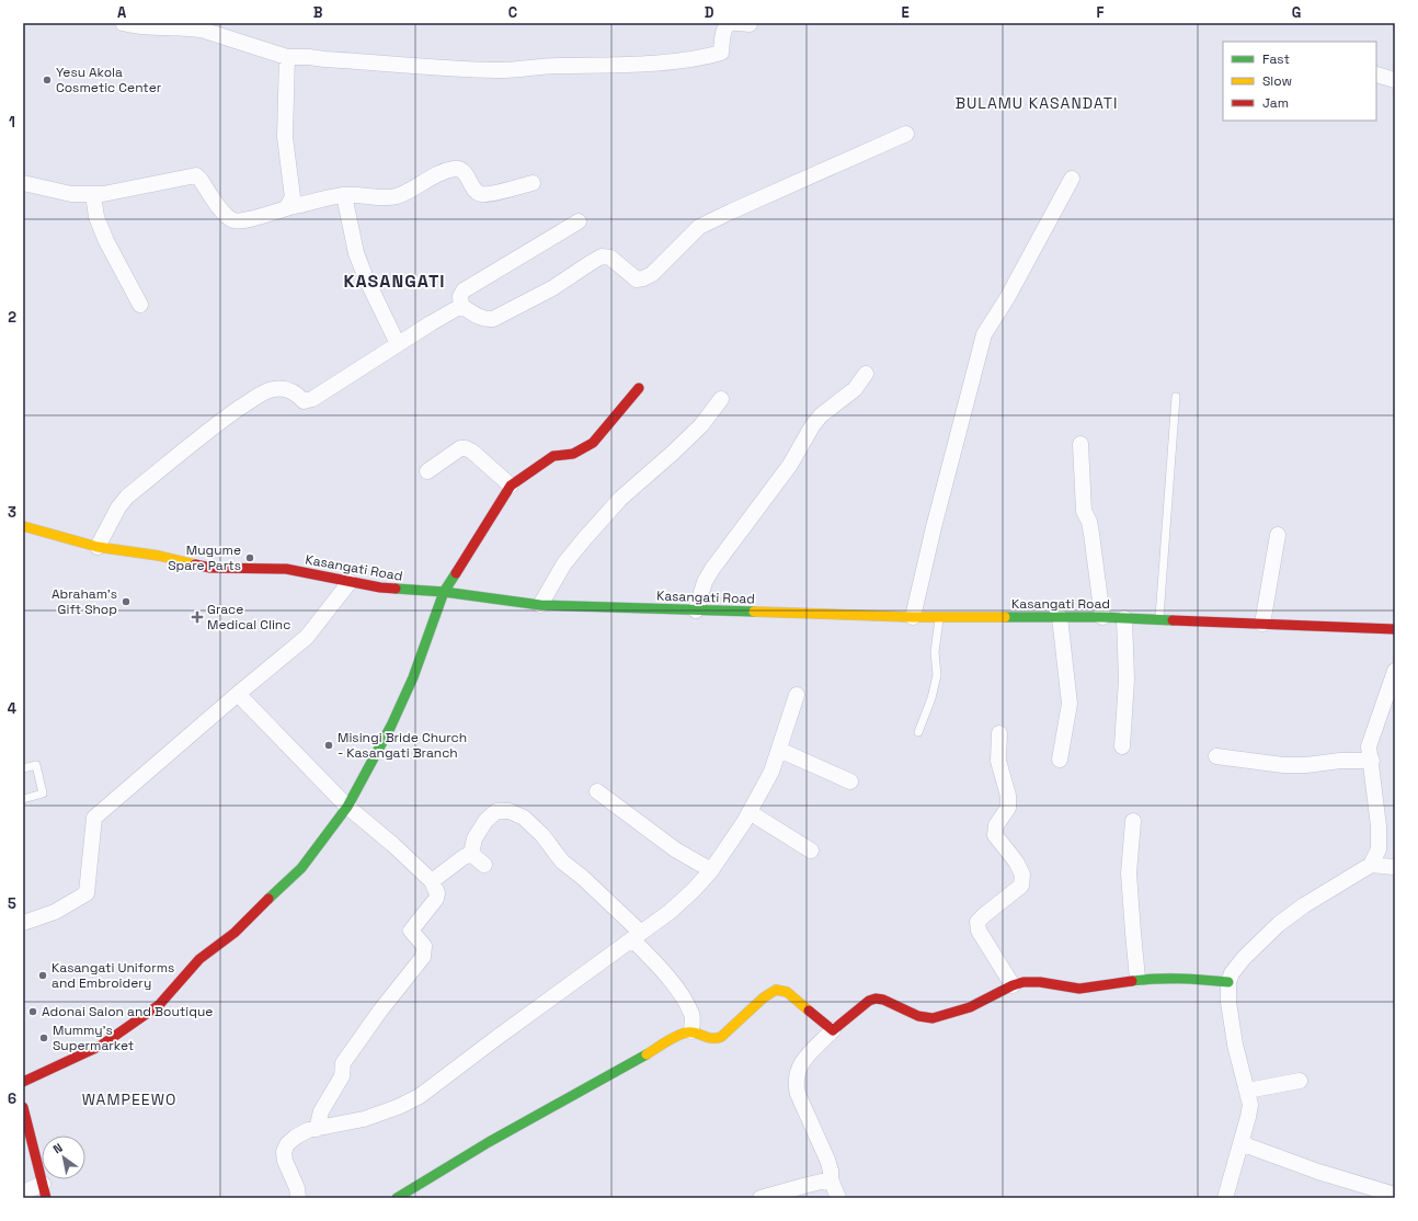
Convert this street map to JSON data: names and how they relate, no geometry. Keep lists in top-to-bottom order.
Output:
{
  "streets": {
    "street": ["Kasangati Road"]
  },
  "districts": ["BULAMU KASANDATI", "KASANGATI", "WAMPEEWO"],
  "places": {
    "other": [
      "Yesu Akola Cosmetic Center",
      "Mugume Spare Parts",
      "Abraham's Gift Shop",
      "Misingi Bride Church - Kasangati Branch",
      "Kasangati Uniforms and Embroidery",
      "Adonai Salon and Boutique",
      "Mummy's Supermarket"
    ],
    "health": ["Grace Medical Clinc"]
  },
  "legend": ["Fast", "Slow", "Jam"],
  "north": "top left",
  "grid": {
    "columns": [
      "A",
      "B",
      "C",
      "D",
      "E",
      "F",
      "G"
    ],
    "rows": [
      "1",
      "2",
      "3",
      "4",
      "5",
      "6"
    ]
  }
}
